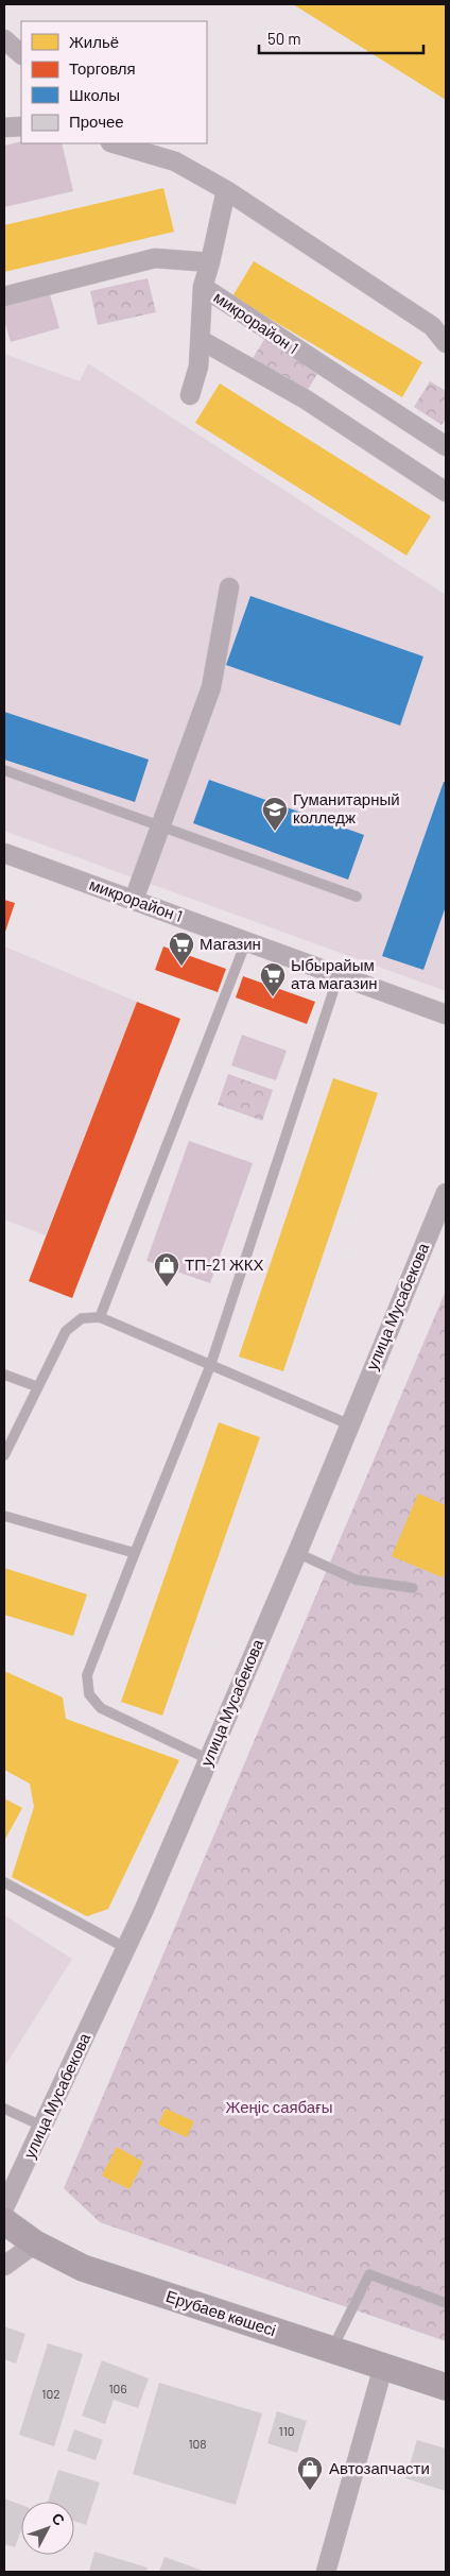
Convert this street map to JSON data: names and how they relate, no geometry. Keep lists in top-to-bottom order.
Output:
{
  "streets": {
    "main road": ["Ерубаев көшесі"],
    "street": ["микрорайон 1", "улица Мусабекова"]
  },
  "parks": ["Жеңіс саябағы"],
  "places": {
    "school or university": ["Гуманитарный колледж"],
    "supermarket": ["Магазин", "Ыбырайым ата магазин"],
    "shop": ["ТП-21 ЖКХ", "Автозапчасти"]
  },
  "house_numbers": [
    "106",
    "102",
    "110",
    "108"
  ],
  "legend": [
    "Жильё",
    "Торговля",
    "Школы",
    "Прочее"
  ],
  "scale_bar": "50 m",
  "north": "top right"
}
